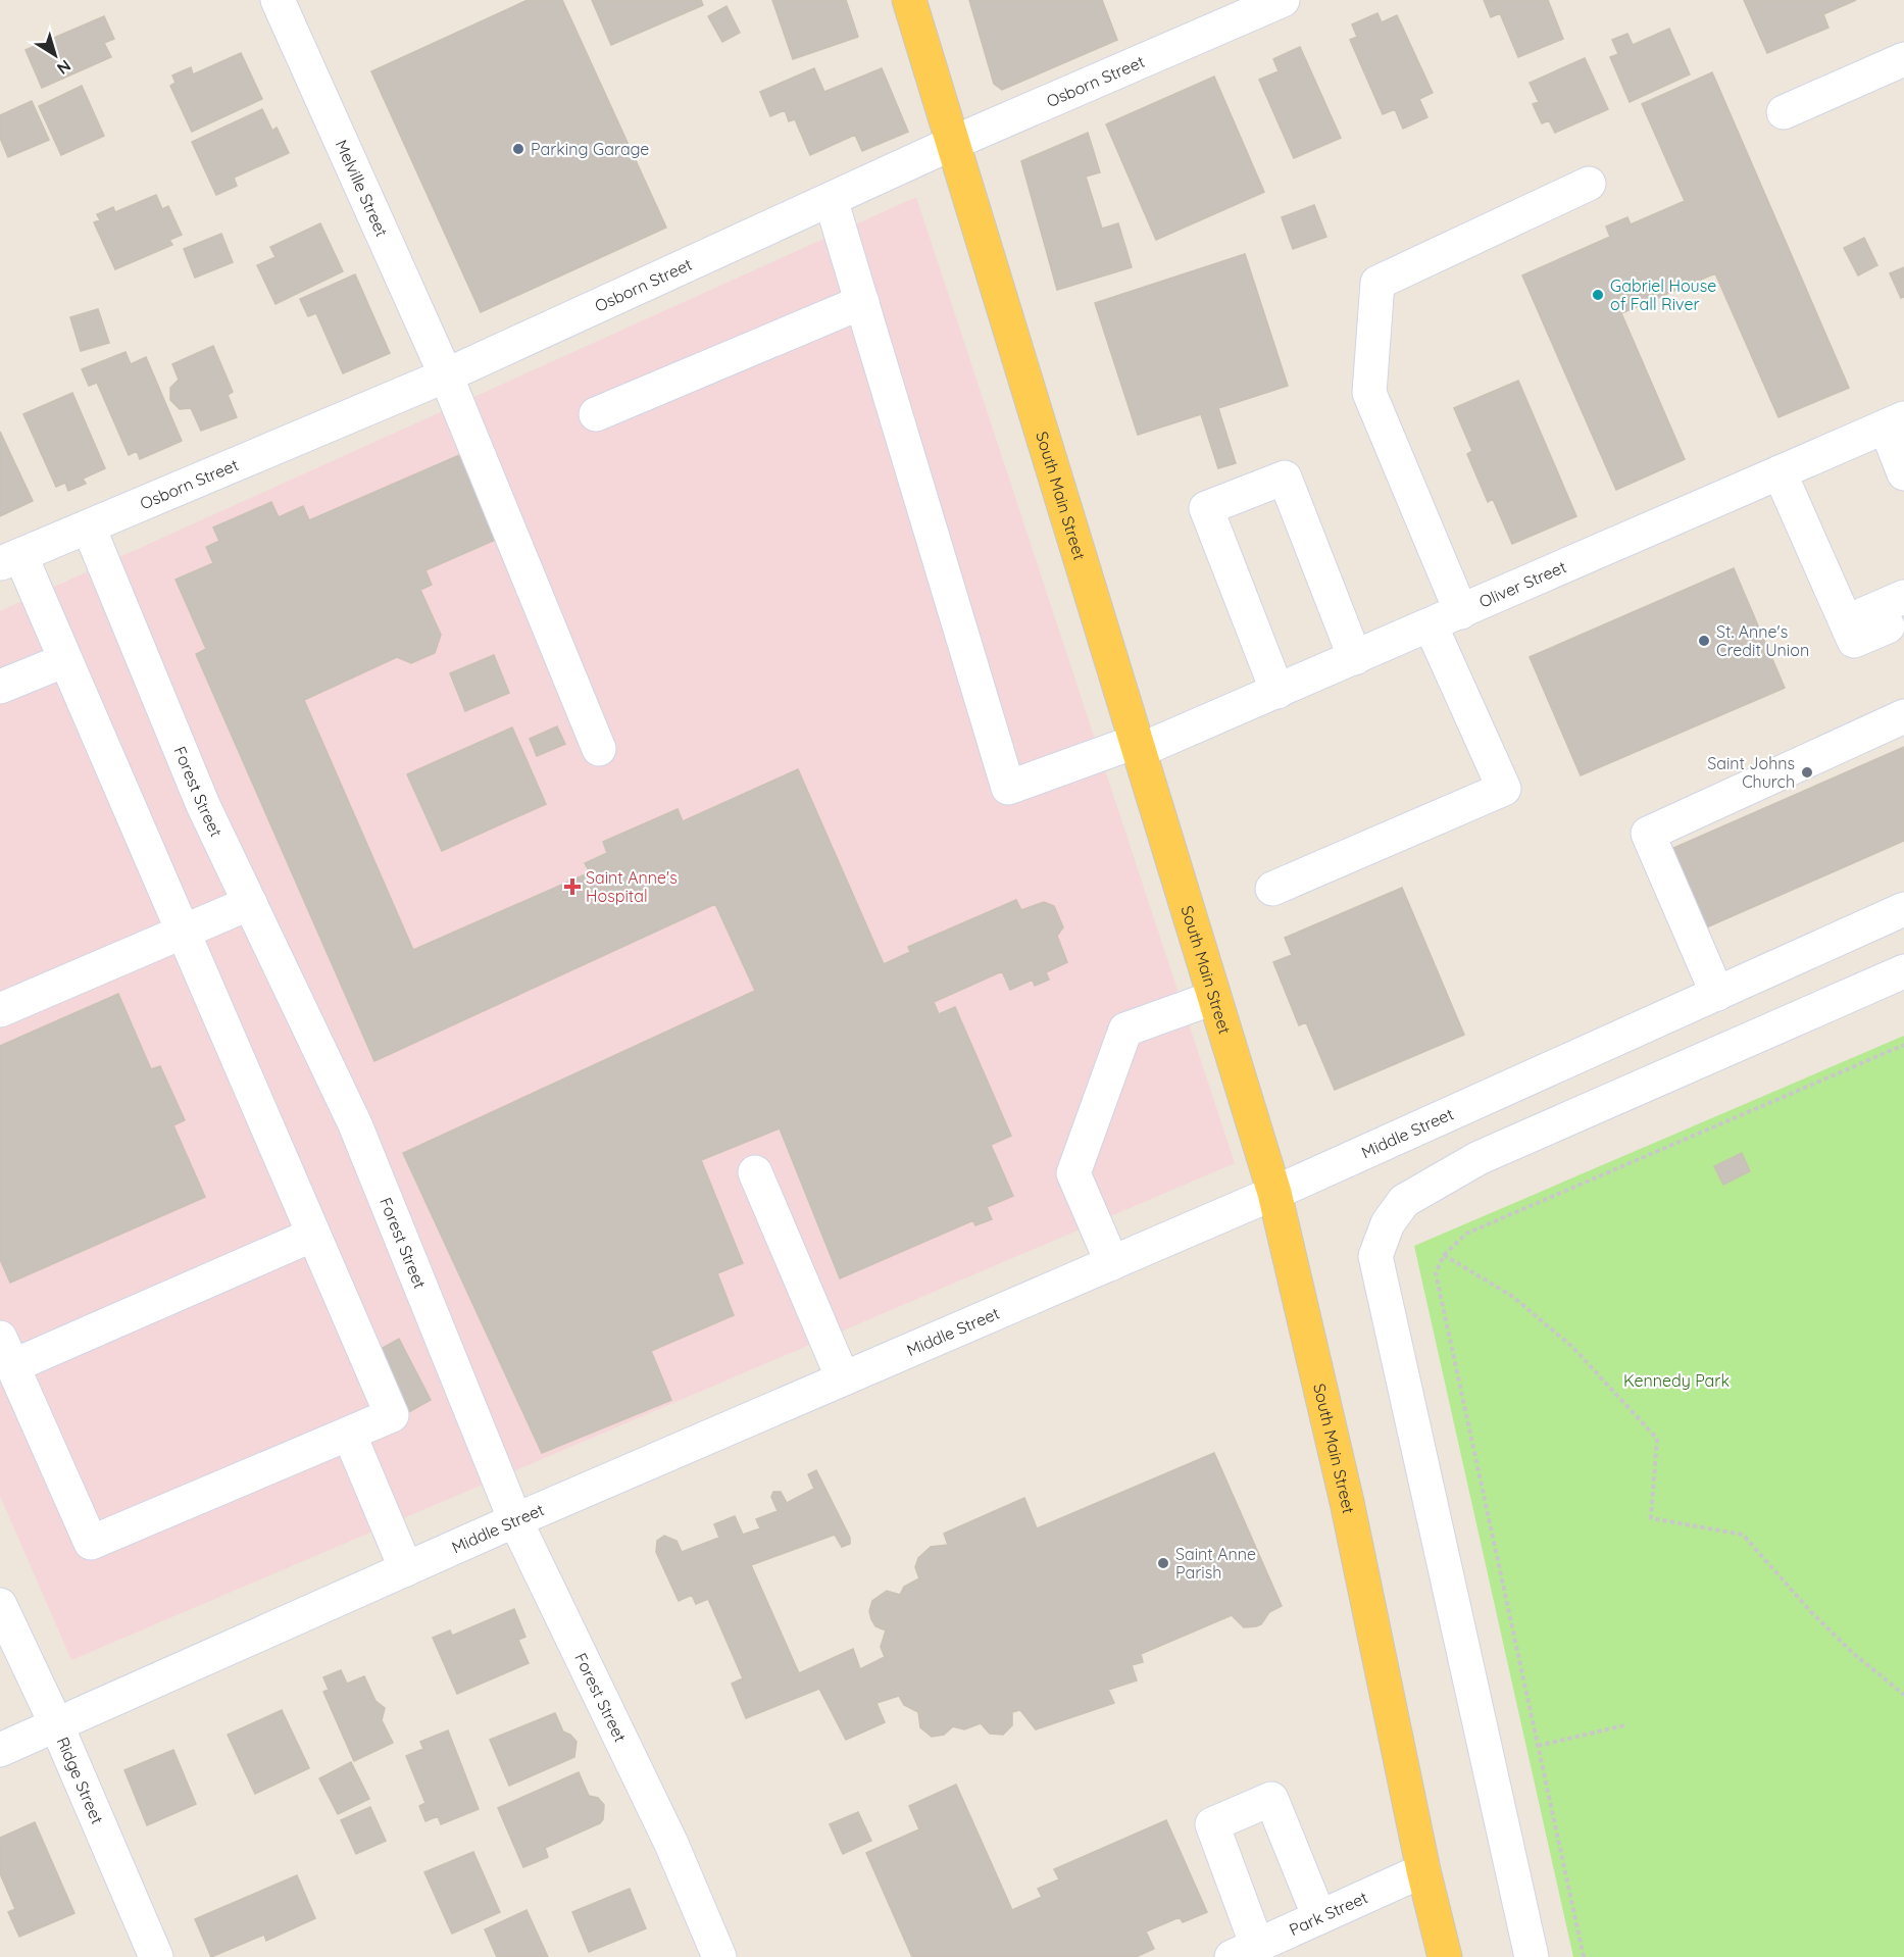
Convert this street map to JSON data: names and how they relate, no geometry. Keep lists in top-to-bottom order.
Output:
{
  "streets": {
    "main road": ["South Main Street"],
    "street": [
      "Osborn Street",
      "Melville Street",
      "Oliver Street",
      "Forest Street",
      "Middle Street",
      "Ridge Street",
      "Park Street"
    ]
  },
  "crossings": [
    ["Osborn Street", "Melville Street"],
    ["Osborn Street", "South Main Street"],
    ["Osborn Street", "Forest Street"],
    ["South Main Street", "Oliver Street"],
    ["South Main Street", "Middle Street"],
    ["South Main Street", "Park Street"],
    ["Forest Street", "Middle Street"],
    ["Middle Street", "Ridge Street"]
  ],
  "parks": ["Kennedy Park"],
  "places": {
    "other": [
      "Parking Garage",
      "Gabriel House of Fall River",
      "St. Anne's Credit Union",
      "Saint Johns Church",
      "Saint Anne Parish"
    ],
    "health": ["Saint Anne's Hospital"]
  },
  "north": "bottom right"
}
